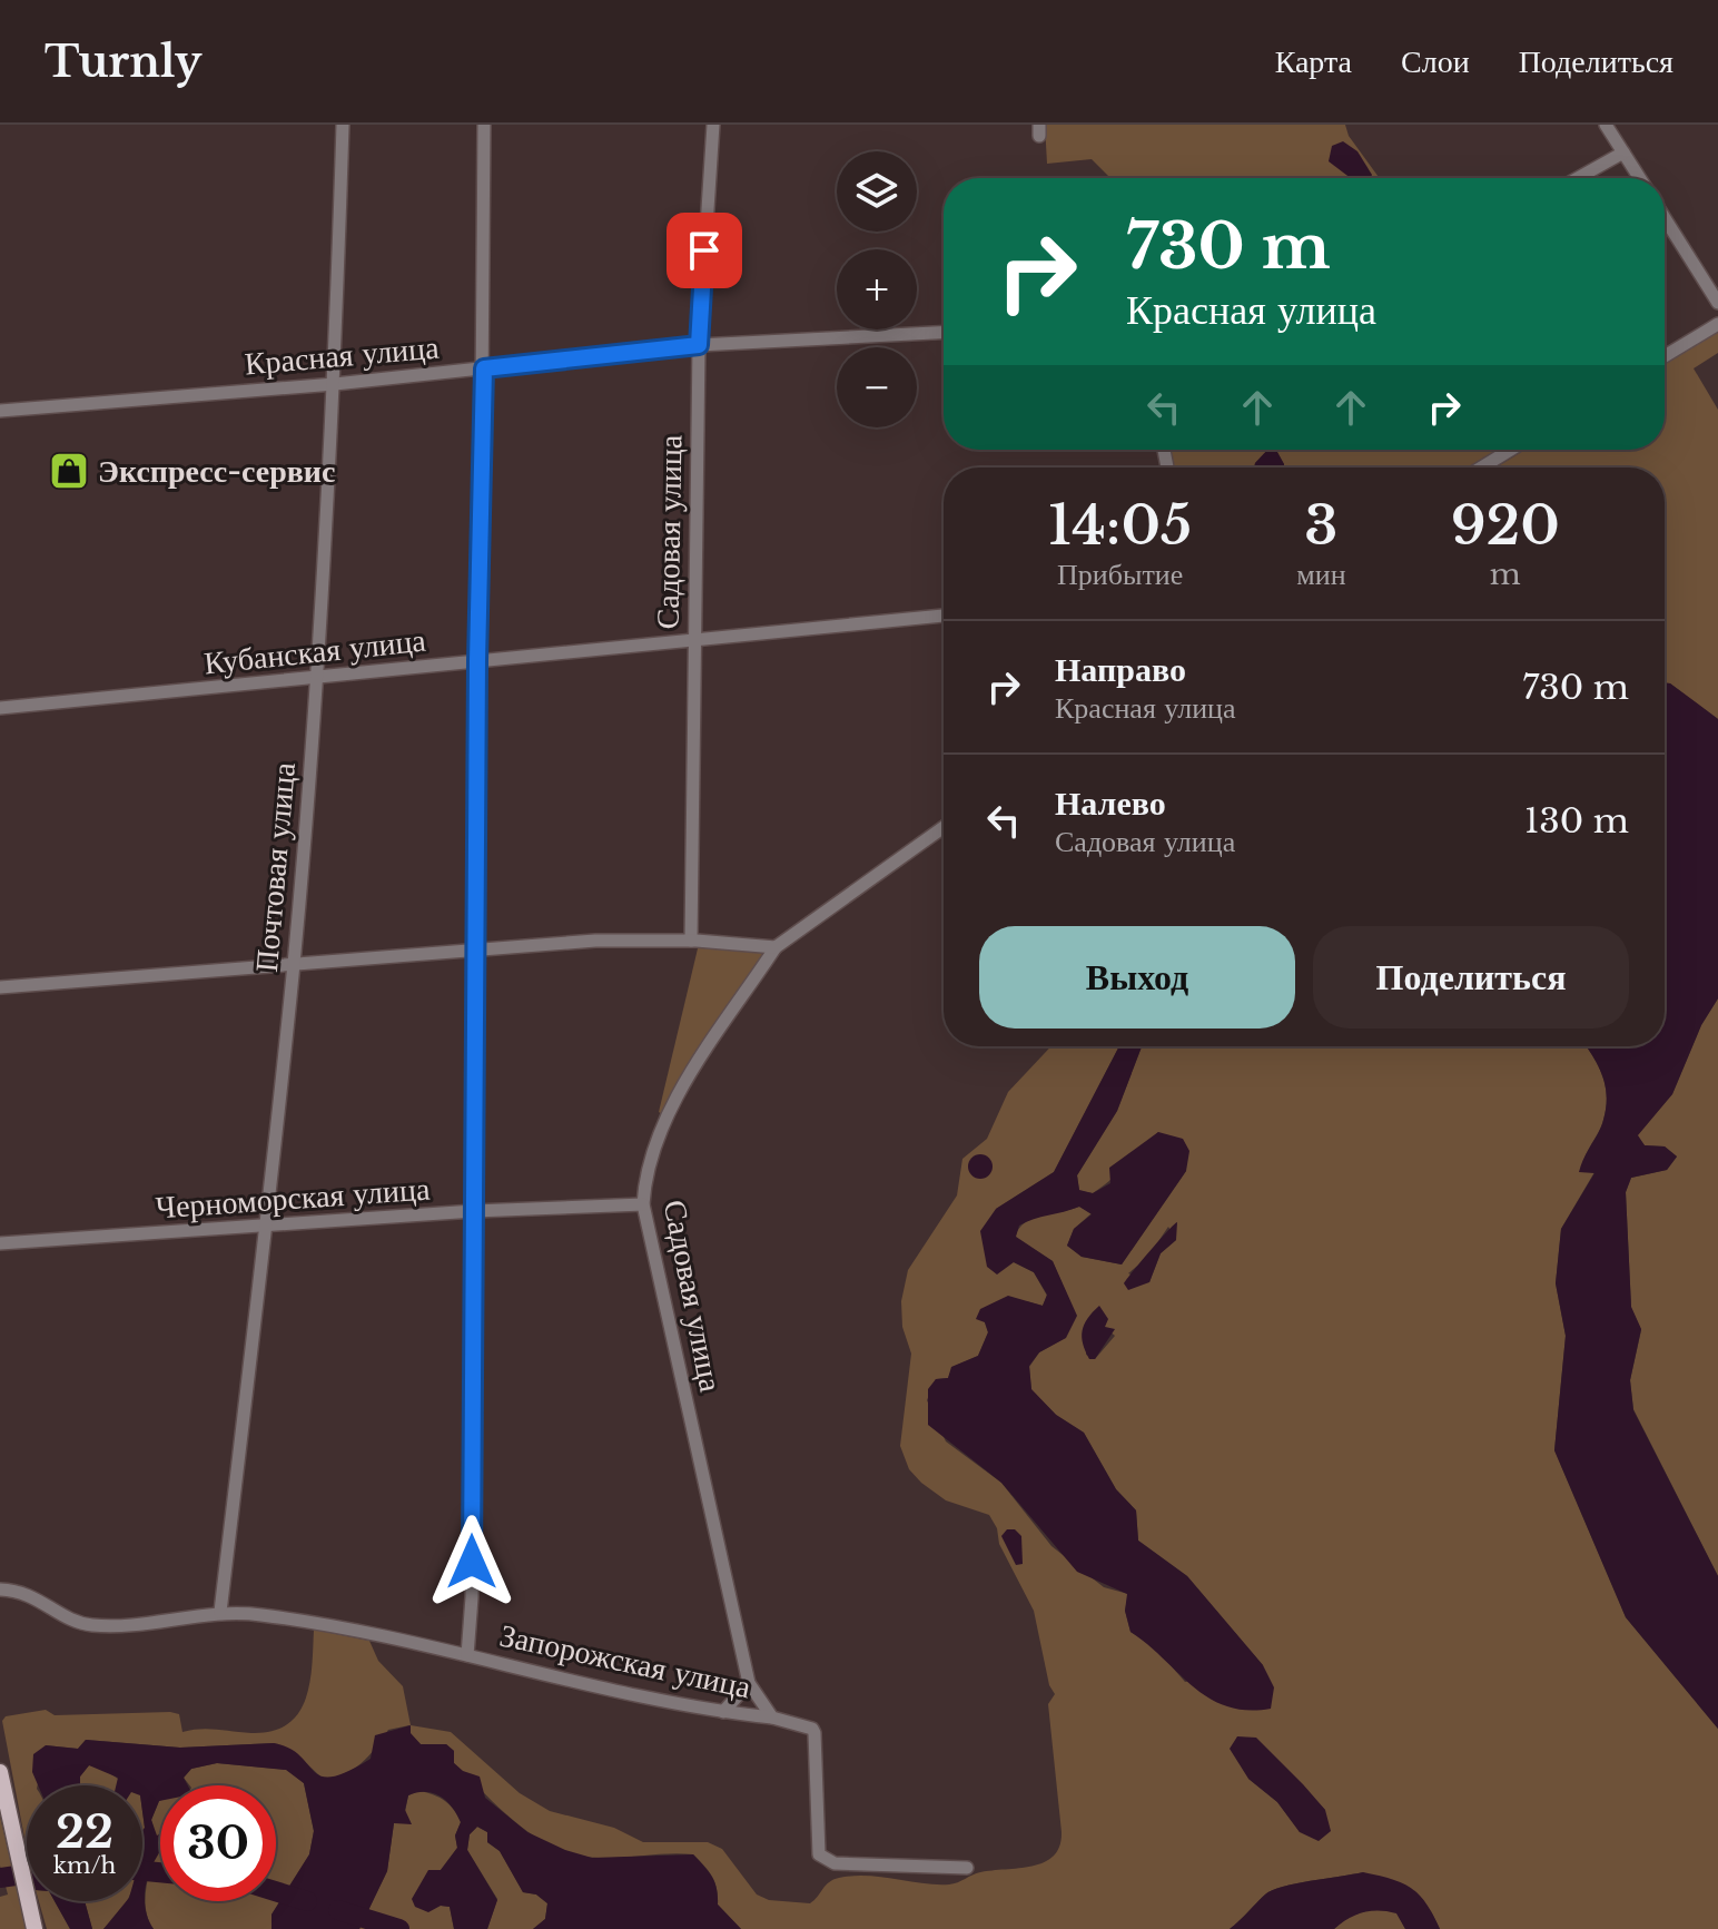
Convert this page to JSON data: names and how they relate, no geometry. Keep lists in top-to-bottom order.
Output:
{
  "streets": {
    "street": [
      "Красная улица",
      "Садовая улица",
      "Кубанская улица",
      "Почтовая улица",
      "Черноморская улица",
      "Запорожская улица"
    ]
  },
  "crossings": [
    ["Красная улица", "Садовая улица"],
    ["Красная улица", "Почтовая улица"],
    ["Садовая улица", "Кубанская улица"],
    ["Садовая улица", "Черноморская улица"],
    ["Садовая улица", "Запорожская улица"],
    ["Кубанская улица", "Почтовая улица"],
    ["Почтовая улица", "Черноморская улица"],
    ["Почтовая улица", "Запорожская улица"]
  ],
  "places": {
    "shop": ["Экспресс-сервис"]
  },
  "page": {
    "header": "Turnly",
    "nav": ["Карта", "Слои", "Поделиться"],
    "map_buttons": ["+", "−"],
    "turn": ["730 m", "Красная улица"],
    "eta": [
      "14:05",
      "Прибытие",
      "3",
      "мин",
      "920",
      "m"
    ],
    "list": [
      {
        "name": "Направо",
        "note": "Красная улица",
        "value": "730 m"
      },
      {
        "name": "Налево",
        "note": "Садовая улица",
        "value": "130 m"
      }
    ],
    "buttons": ["Выход", "Поделиться"],
    "speed": "22 km/h",
    "limit": "30"
  }
}
